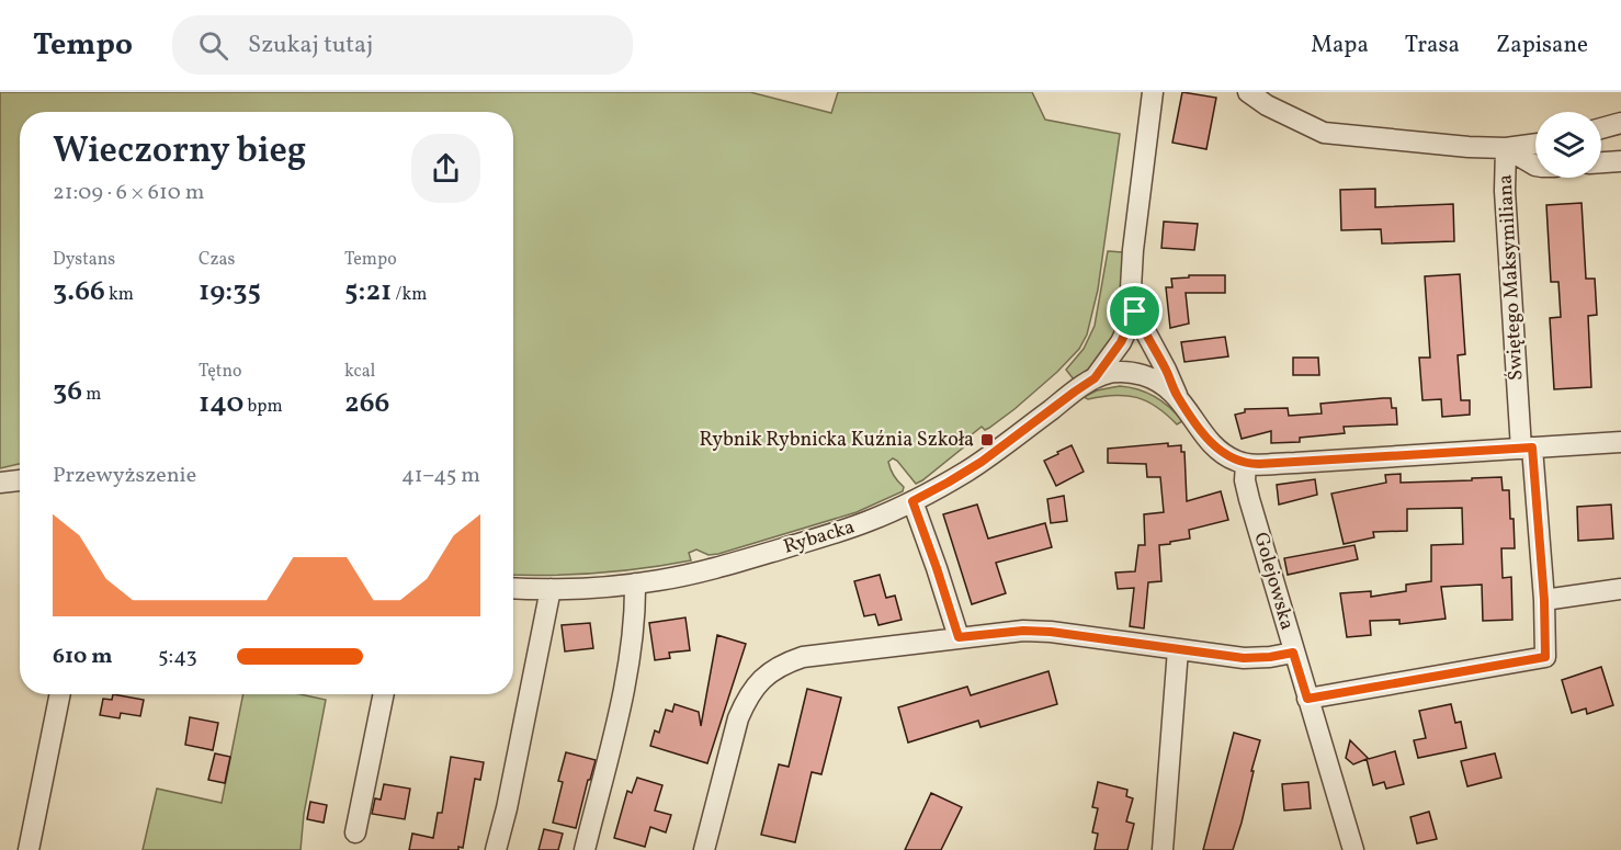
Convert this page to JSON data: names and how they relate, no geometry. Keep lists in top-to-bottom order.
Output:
{
  "streets": {
    "street": ["Świętego Maksymiliana", "Rybacka", "Golejowska"]
  },
  "crossings": [
    ["Świętego Maksymiliana", "Golejowska"]
  ],
  "places": {
    "transit": ["Rybnik Rybnicka Kuźnia Szkoła"]
  },
  "page": {
    "header": "Tempo",
    "search": "Szukaj tutaj",
    "nav": ["Mapa", "Trasa", "Zapisane"],
    "heading": ["Wieczorny bieg", "21:09 · 6 × 610 m"],
    "stats": [
      ["Dystans", "3.66 km"],
      ["Czas", "19:35"],
      ["Tempo", "5:21 /km"],
      ["36 m"],
      ["Tętno", "140 bpm"],
      ["kcal", "266"]
    ],
    "chart": ["Przewyższenie", "41–45 m"],
    "list": [
      {
        "name": "610 m",
        "note": "5:43"
      }
    ]
  }
}
